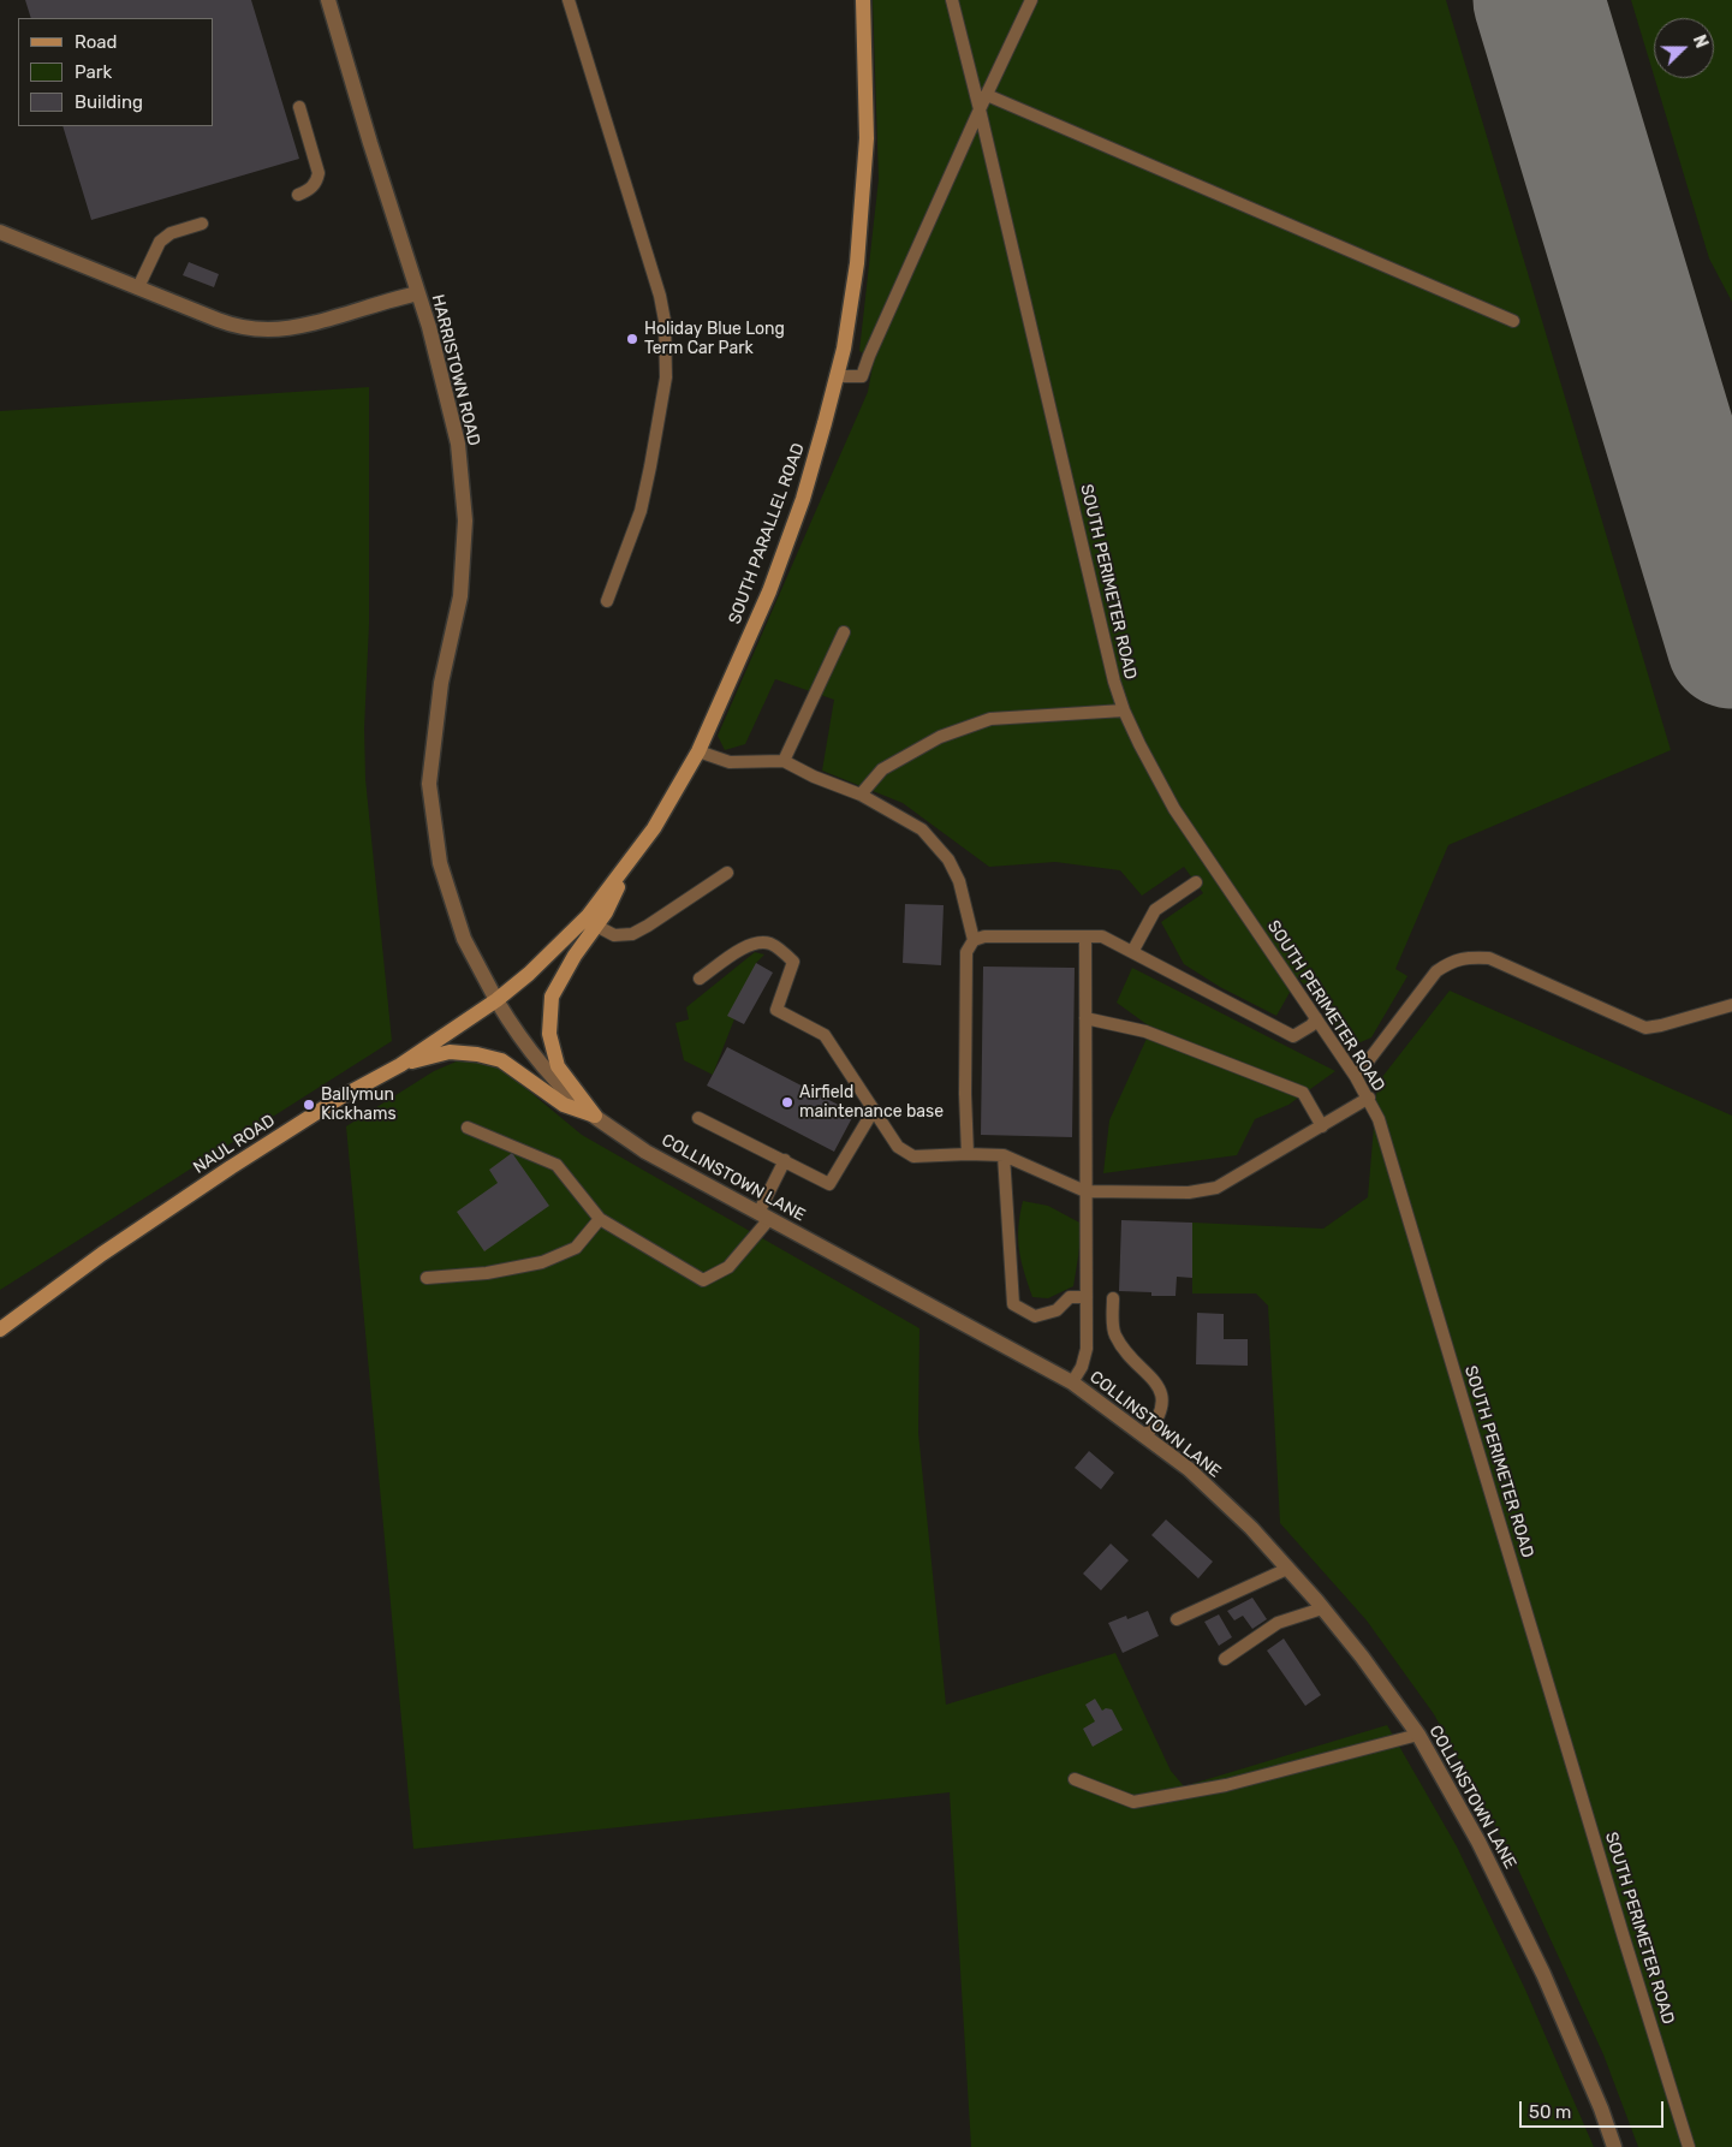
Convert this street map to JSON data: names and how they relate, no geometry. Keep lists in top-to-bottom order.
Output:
{
  "streets": {
    "main road": ["SOUTH PARALLEL ROAD", "NAUL ROAD"],
    "street": ["HARRISTOWN ROAD", "COLLINSTOWN LANE"],
    "lane": ["SOUTH PERIMETER ROAD"]
  },
  "crossings": [
    ["HARRISTOWN ROAD", "SOUTH PARALLEL ROAD"],
    ["HARRISTOWN ROAD", "NAUL ROAD"],
    ["HARRISTOWN ROAD", "COLLINSTOWN LANE"],
    ["SOUTH PARALLEL ROAD", "NAUL ROAD"],
    ["SOUTH PARALLEL ROAD", "COLLINSTOWN LANE"],
    ["NAUL ROAD", "COLLINSTOWN LANE"]
  ],
  "places": ["Holiday Blue Long Term Car Park", "Airfield maintenance base", "Ballymun Kickhams"],
  "legend": ["Road", "Park", "Building"],
  "scale_bar": "50 m",
  "north": "right"
}
